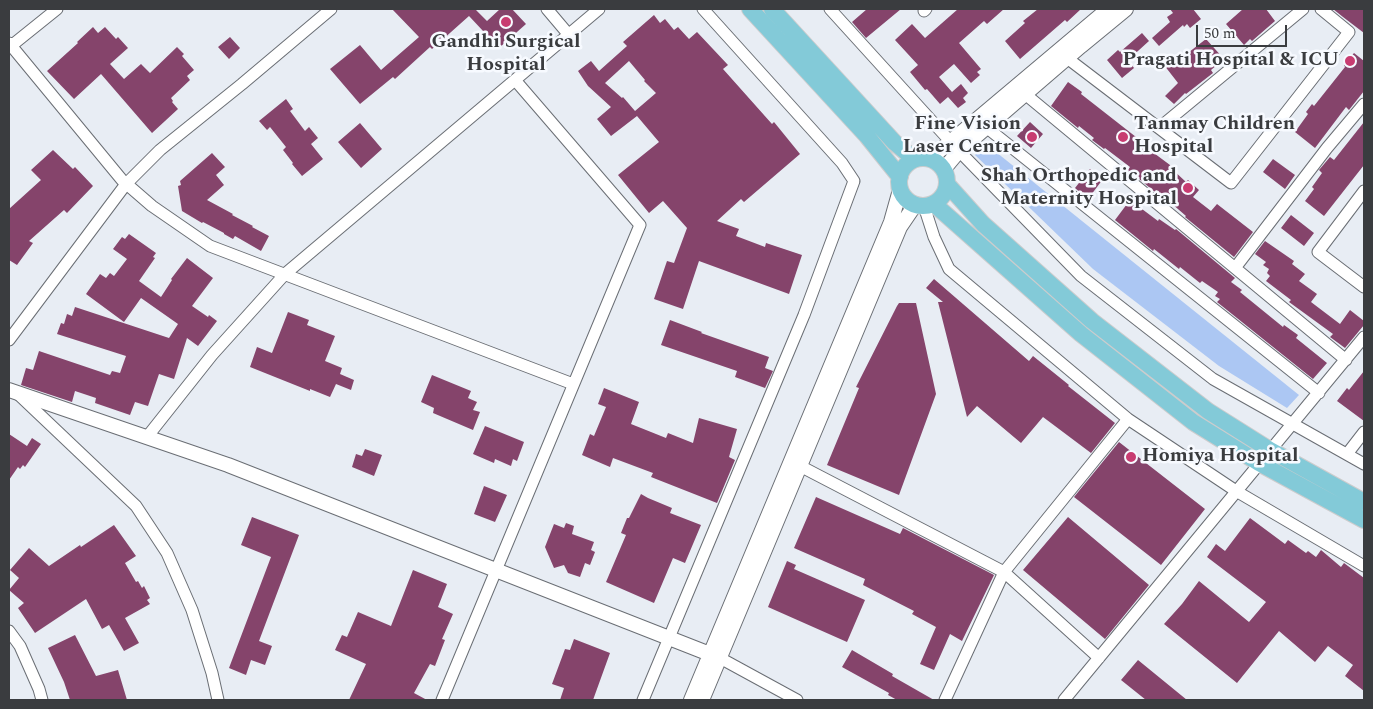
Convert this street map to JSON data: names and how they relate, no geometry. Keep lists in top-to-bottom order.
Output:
{
  "places": [
    "Gandhi Surgical Hospital",
    "Pragati Hospital & ICU",
    "Fine Vision Laser Centre",
    "Tanmay Children Hospital",
    "Shah Orthopedic and Maternity Hospital",
    "Homiya Hospital"
  ],
  "scale_bar": "50 m"
}
